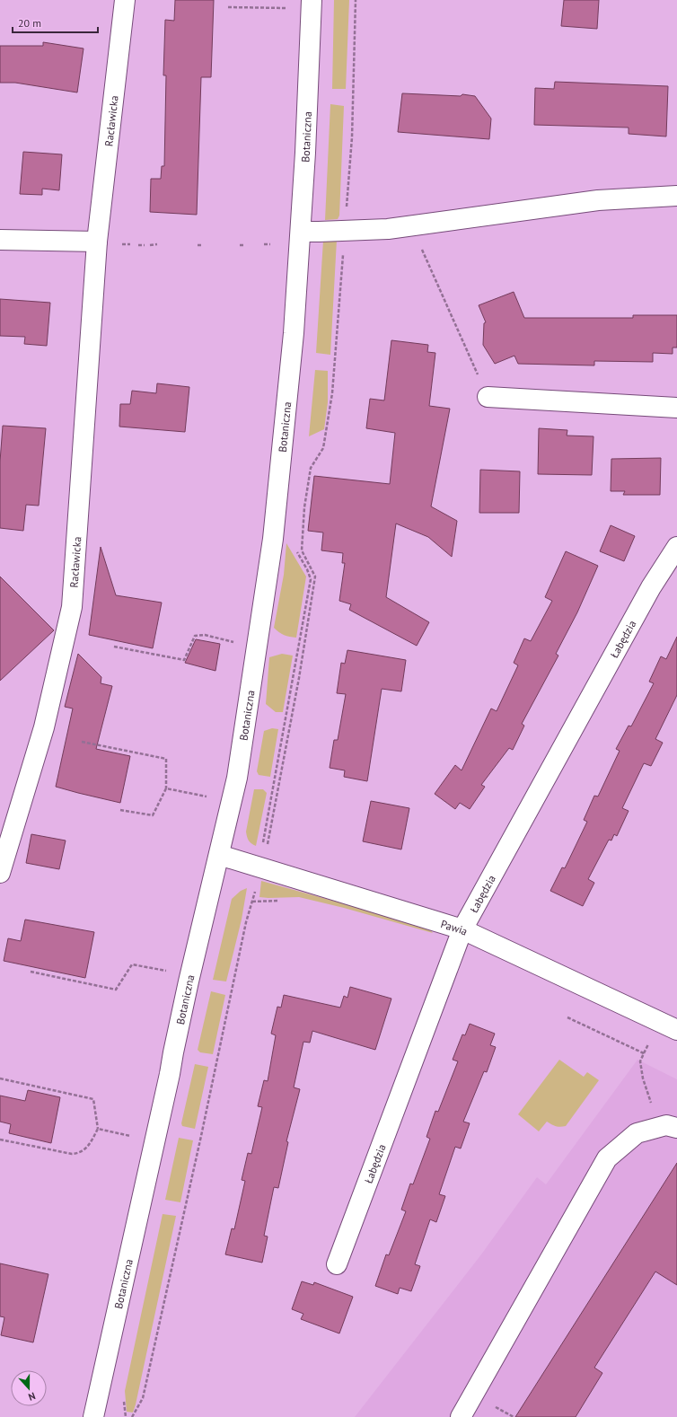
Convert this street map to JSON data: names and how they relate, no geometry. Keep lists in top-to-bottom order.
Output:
{
  "streets": {
    "street": [
      "Racławicka",
      "Botaniczna",
      "Łabędzia",
      "Pawia"
    ]
  },
  "crossings": [
    ["Botaniczna", "Pawia"],
    ["Łabędzia", "Pawia"]
  ],
  "scale_bar": "20 m",
  "north": "bottom"
}
